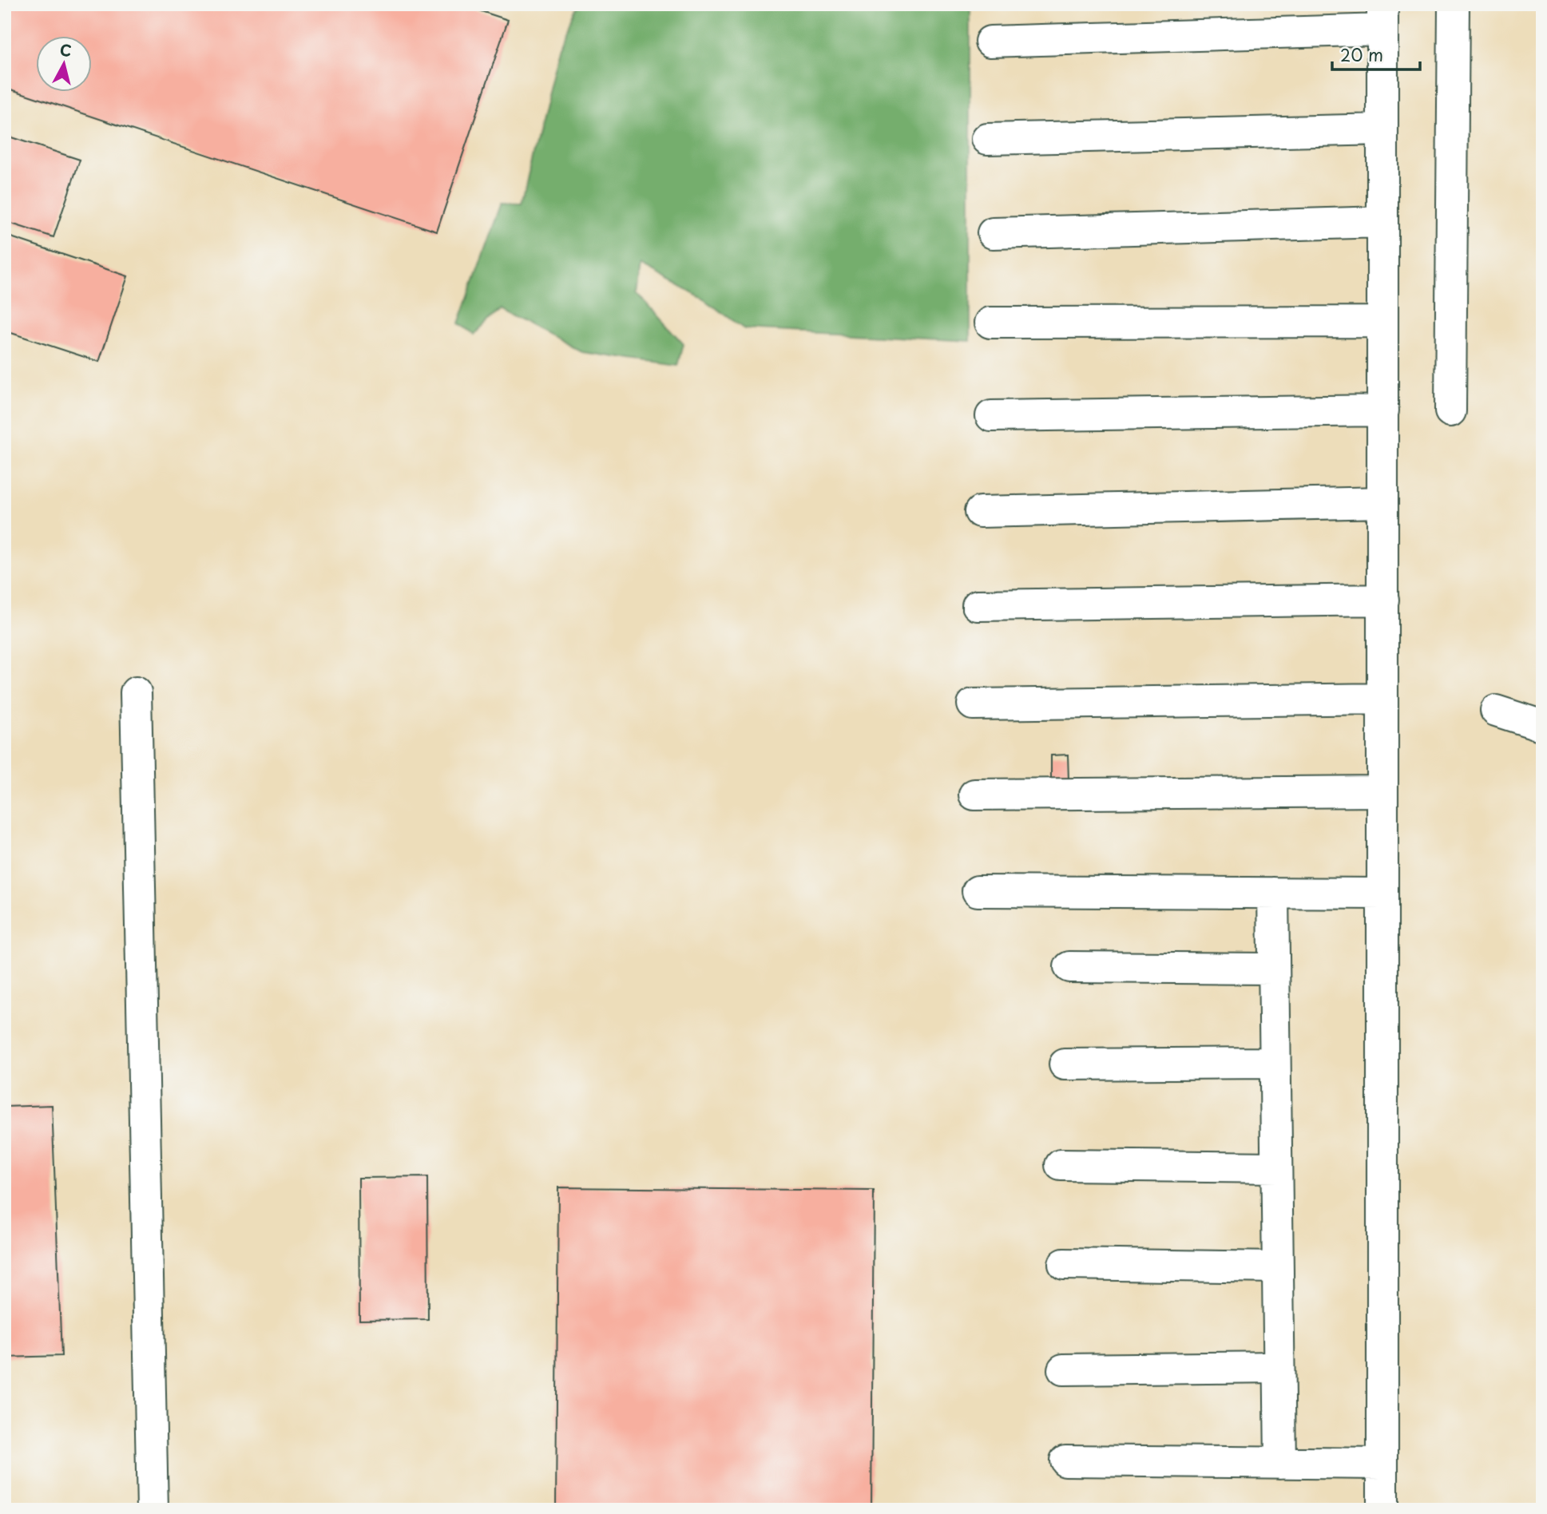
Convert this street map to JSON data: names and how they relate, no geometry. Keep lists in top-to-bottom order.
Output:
{
  "scale_bar": "20 m",
  "north": "top"
}
